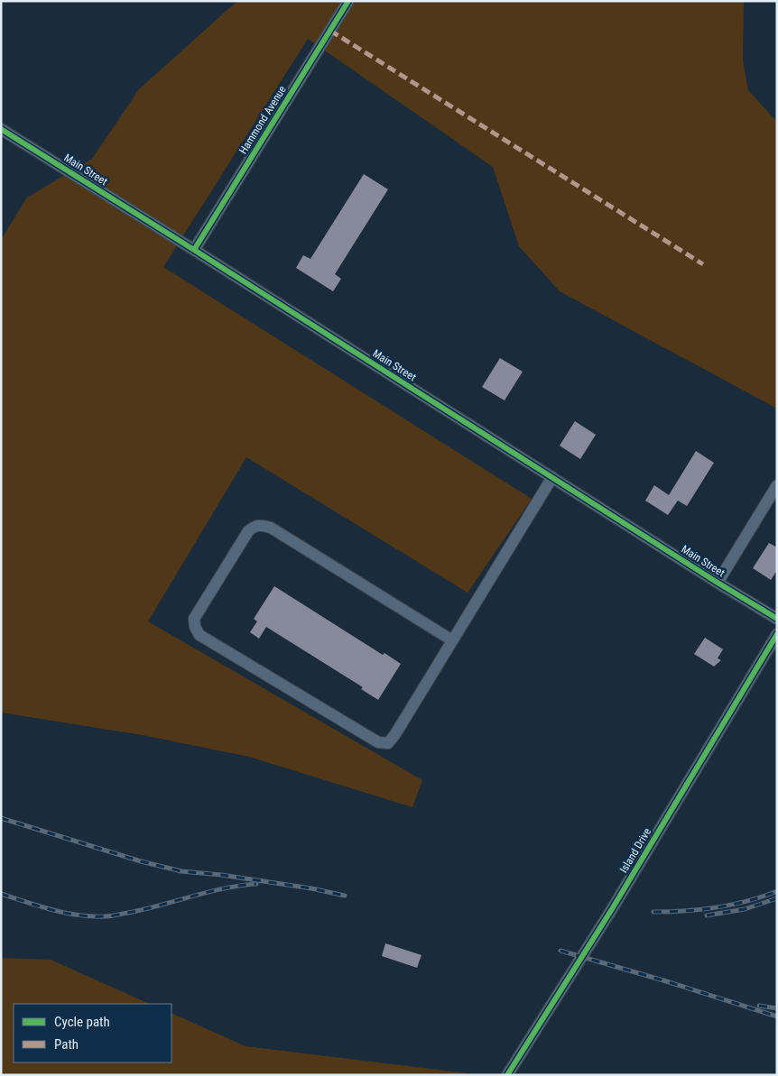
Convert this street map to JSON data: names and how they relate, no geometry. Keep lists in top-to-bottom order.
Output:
{
  "streets": {
    "street": ["Hammond Avenue", "Main Street", "Island Drive"]
  },
  "crossings": [
    ["Hammond Avenue", "Main Street"]
  ],
  "legend": ["Cycle path", "Path"]
}
